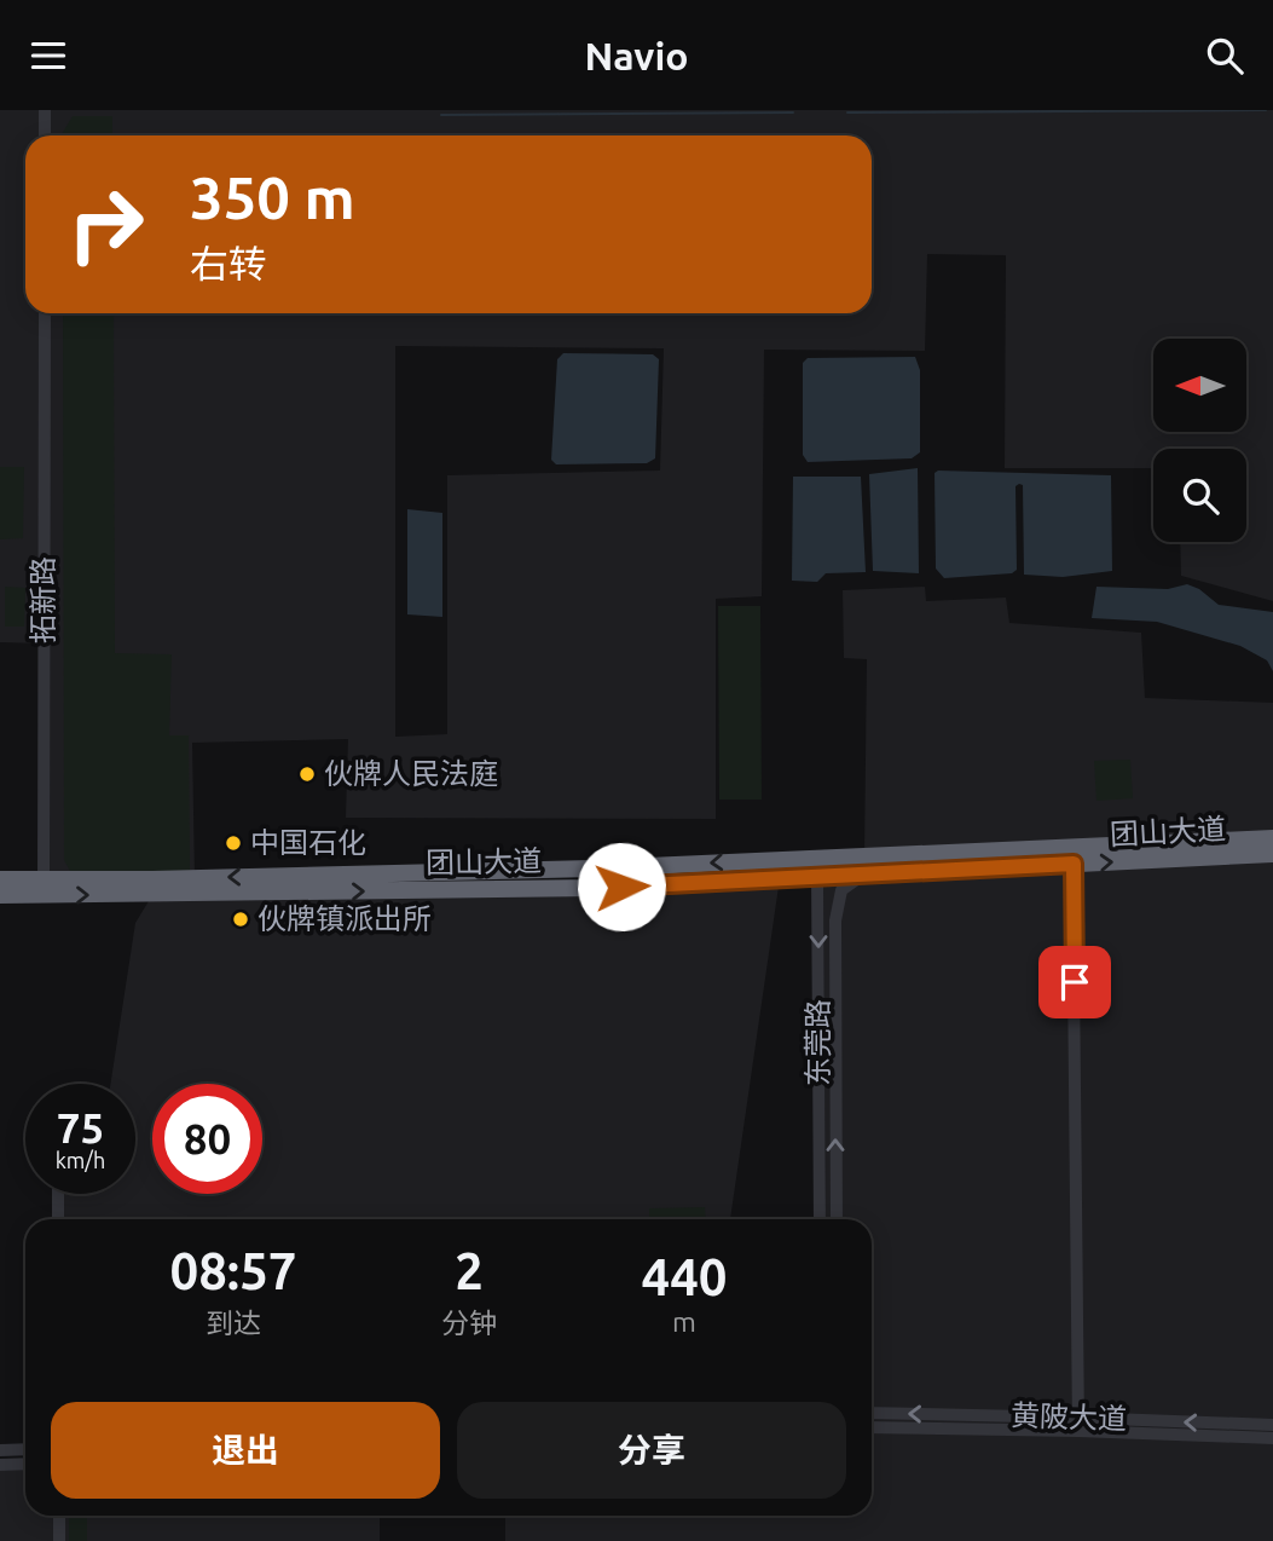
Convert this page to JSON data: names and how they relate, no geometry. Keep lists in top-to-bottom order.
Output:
{
  "streets": {
    "highway": ["团山大道"],
    "street": ["拓新路", "东莞路", "黄陂大道"]
  },
  "crossings": [
    ["拓新路", "团山大道"],
    ["团山大道", "东莞路"]
  ],
  "places": ["伙牌人民法庭", "中国石化", "伙牌镇派出所"],
  "north": "left",
  "page": {
    "header": "Navio",
    "turn": ["350 m", "右转"],
    "speed": "75 km/h",
    "limit": "80",
    "eta": [
      "08:57",
      "到达",
      "2",
      "分钟",
      "440",
      "m"
    ],
    "buttons": ["退出", "分享"]
  }
}
